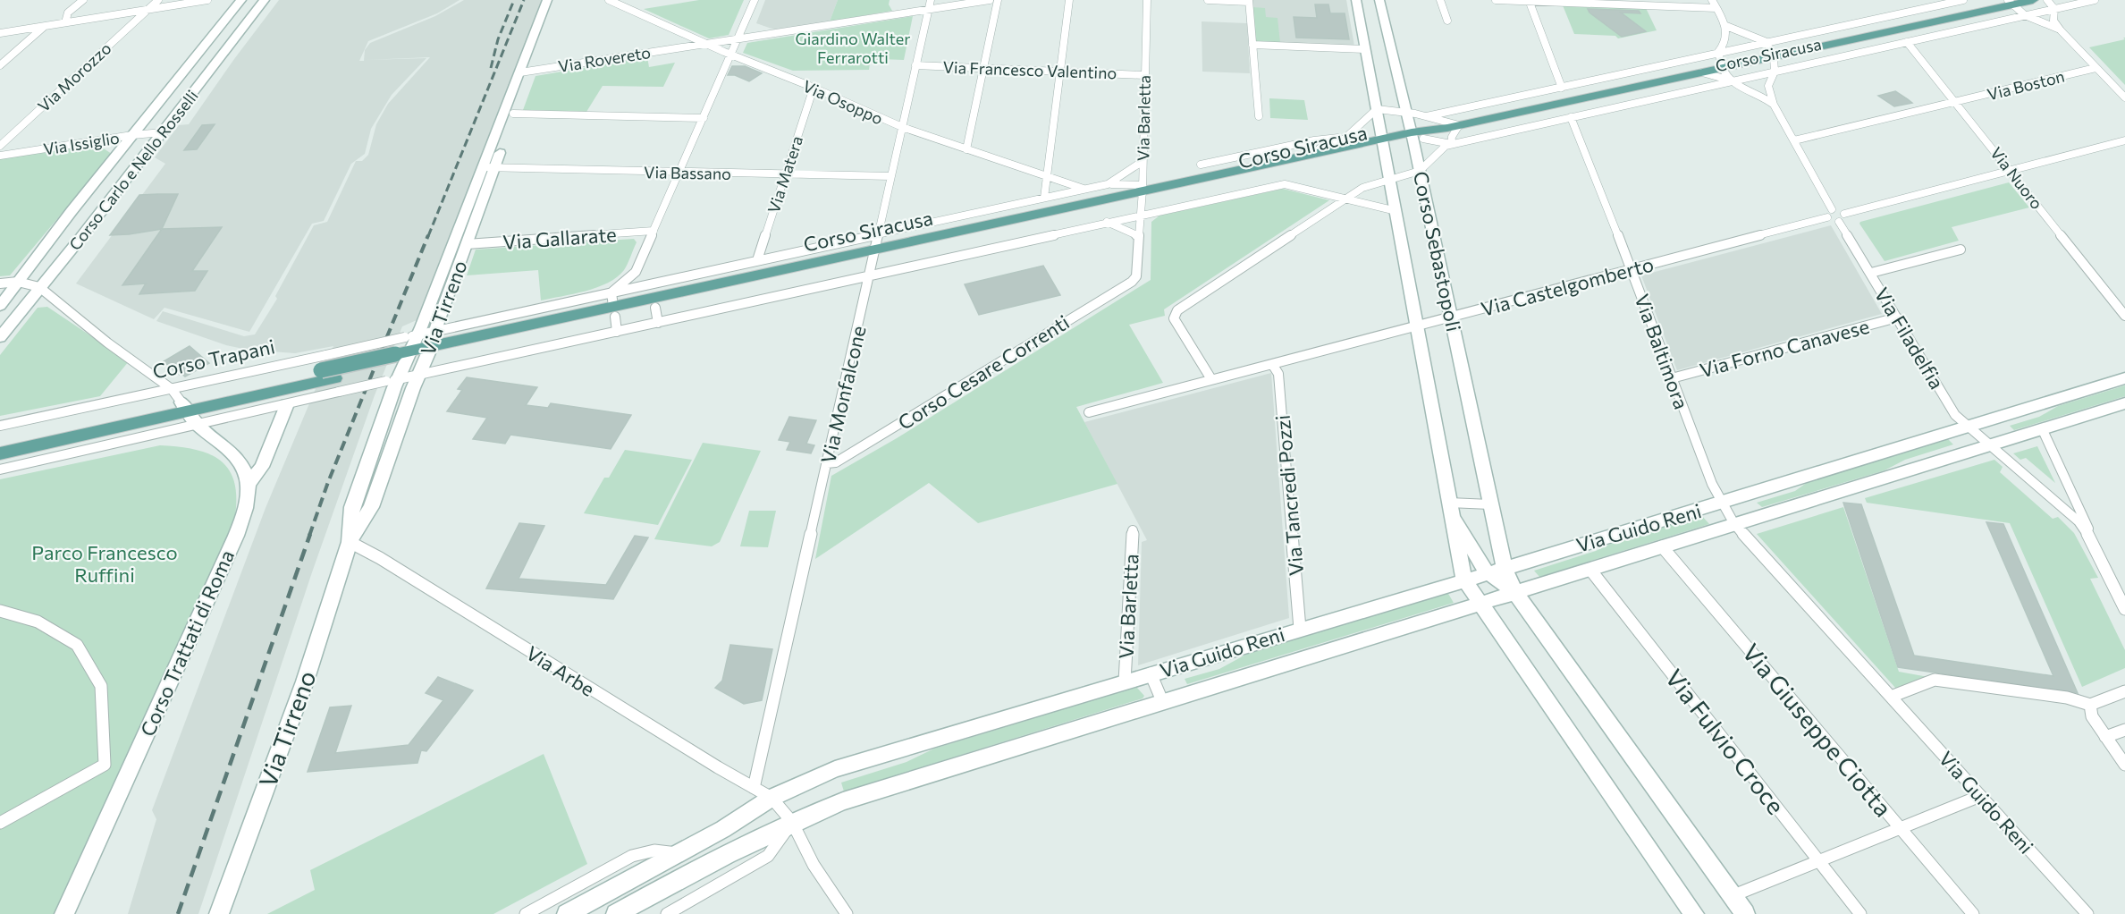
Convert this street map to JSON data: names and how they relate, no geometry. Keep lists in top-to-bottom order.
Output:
{
  "streets": {
    "main road": [
      "Corso Siracusa",
      "Corso Carlo e Nello Rosselli",
      "Corso Sebastopoli",
      "Via Tirreno",
      "Corso Trapani",
      "Via Guido Reni",
      "Corso Trattati di Roma"
    ],
    "street": [
      "Via Rovereto",
      "Via Francesco Valentino",
      "Via Morozzo",
      "Via Boston",
      "Via Osoppo",
      "Via Barletta",
      "Via Issiglio",
      "Via Bassano",
      "Via Matera",
      "Via Nuoro",
      "Via Gallarate",
      "Via Castelgomberto",
      "Via Filadelfia",
      "Via Forno Canavese",
      "Via Baltimora",
      "Corso Cesare Correnti",
      "Via Monfalcone",
      "Via Tancredi Pozzi",
      "Via Arbe",
      "Via Giuseppe Ciotta",
      "Via Fulvio Croce"
    ]
  },
  "crossings": [
    ["Corso Siracusa", "Via Boston"],
    ["Corso Siracusa", "Via Osoppo"],
    ["Corso Siracusa", "Via Barletta"],
    ["Corso Siracusa", "Via Matera"],
    ["Corso Siracusa", "Via Nuoro"],
    ["Corso Siracusa", "Corso Sebastopoli"],
    ["Corso Siracusa", "Via Tirreno"],
    ["Corso Siracusa", "Via Baltimora"],
    ["Corso Siracusa", "Corso Trapani"],
    ["Corso Siracusa", "Via Monfalcone"],
    ["Via Rovereto", "Via Osoppo"],
    ["Via Rovereto", "Via Tirreno"],
    ["Via Rovereto", "Via Monfalcone"],
    ["Via Francesco Valentino", "Via Barletta"],
    ["Via Francesco Valentino", "Via Monfalcone"],
    ["Via Boston", "Via Nuoro"],
    ["Via Osoppo", "Via Matera"],
    ["Via Osoppo", "Via Monfalcone"],
    ["Via Barletta", "Corso Cesare Correnti"],
    ["Via Barletta", "Via Guido Reni"],
    ["Via Issiglio", "Corso Carlo e Nello Rosselli"],
    ["Corso Carlo e Nello Rosselli", "Corso Trattati di Roma"],
    ["Via Bassano", "Via Matera"],
    ["Via Bassano", "Via Tirreno"],
    ["Via Bassano", "Via Monfalcone"],
    ["Via Gallarate", "Via Tirreno"],
    ["Corso Sebastopoli", "Via Castelgomberto"],
    ["Corso Sebastopoli", "Via Guido Reni"],
    ["Via Castelgomberto", "Via Baltimora"],
    ["Via Castelgomberto", "Via Tancredi Pozzi"],
    ["Via Tirreno", "Corso Trapani"],
    ["Via Tirreno", "Via Arbe"],
    ["Via Filadelfia", "Via Forno Canavese"],
    ["Via Filadelfia", "Via Guido Reni"],
    ["Via Forno Canavese", "Via Baltimora"],
    ["Via Baltimora", "Via Guido Reni"],
    ["Corso Trapani", "Corso Trattati di Roma"],
    ["Corso Cesare Correnti", "Via Monfalcone"],
    ["Via Monfalcone", "Via Arbe"],
    ["Via Tancredi Pozzi", "Via Guido Reni"],
    ["Via Guido Reni", "Via Arbe"],
    ["Via Guido Reni", "Via Giuseppe Ciotta"],
    ["Via Guido Reni", "Via Fulvio Croce"]
  ],
  "parks": ["Giardino Walter Ferrarotti", "Parco Francesco Ruffini"]
}
